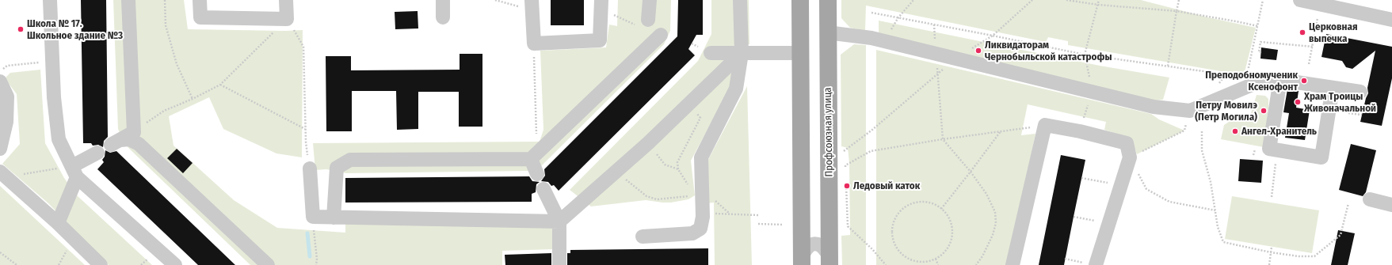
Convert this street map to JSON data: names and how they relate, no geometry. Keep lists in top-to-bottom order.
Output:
{
  "streets": {
    "main road": ["Профсоюзная улица"]
  },
  "places": [
    "Школа № 17. Школьное здание №3",
    "Церковная выпечка",
    "Ликвидаторам Чернобыльской катастрофы",
    "Преподобномученик Ксенофонт",
    "Храм Троицы Живоначальной",
    "Петру Мовилэ (Петр Могила)",
    "Ангел-Хранитель",
    "Ледовый каток"
  ]
}
